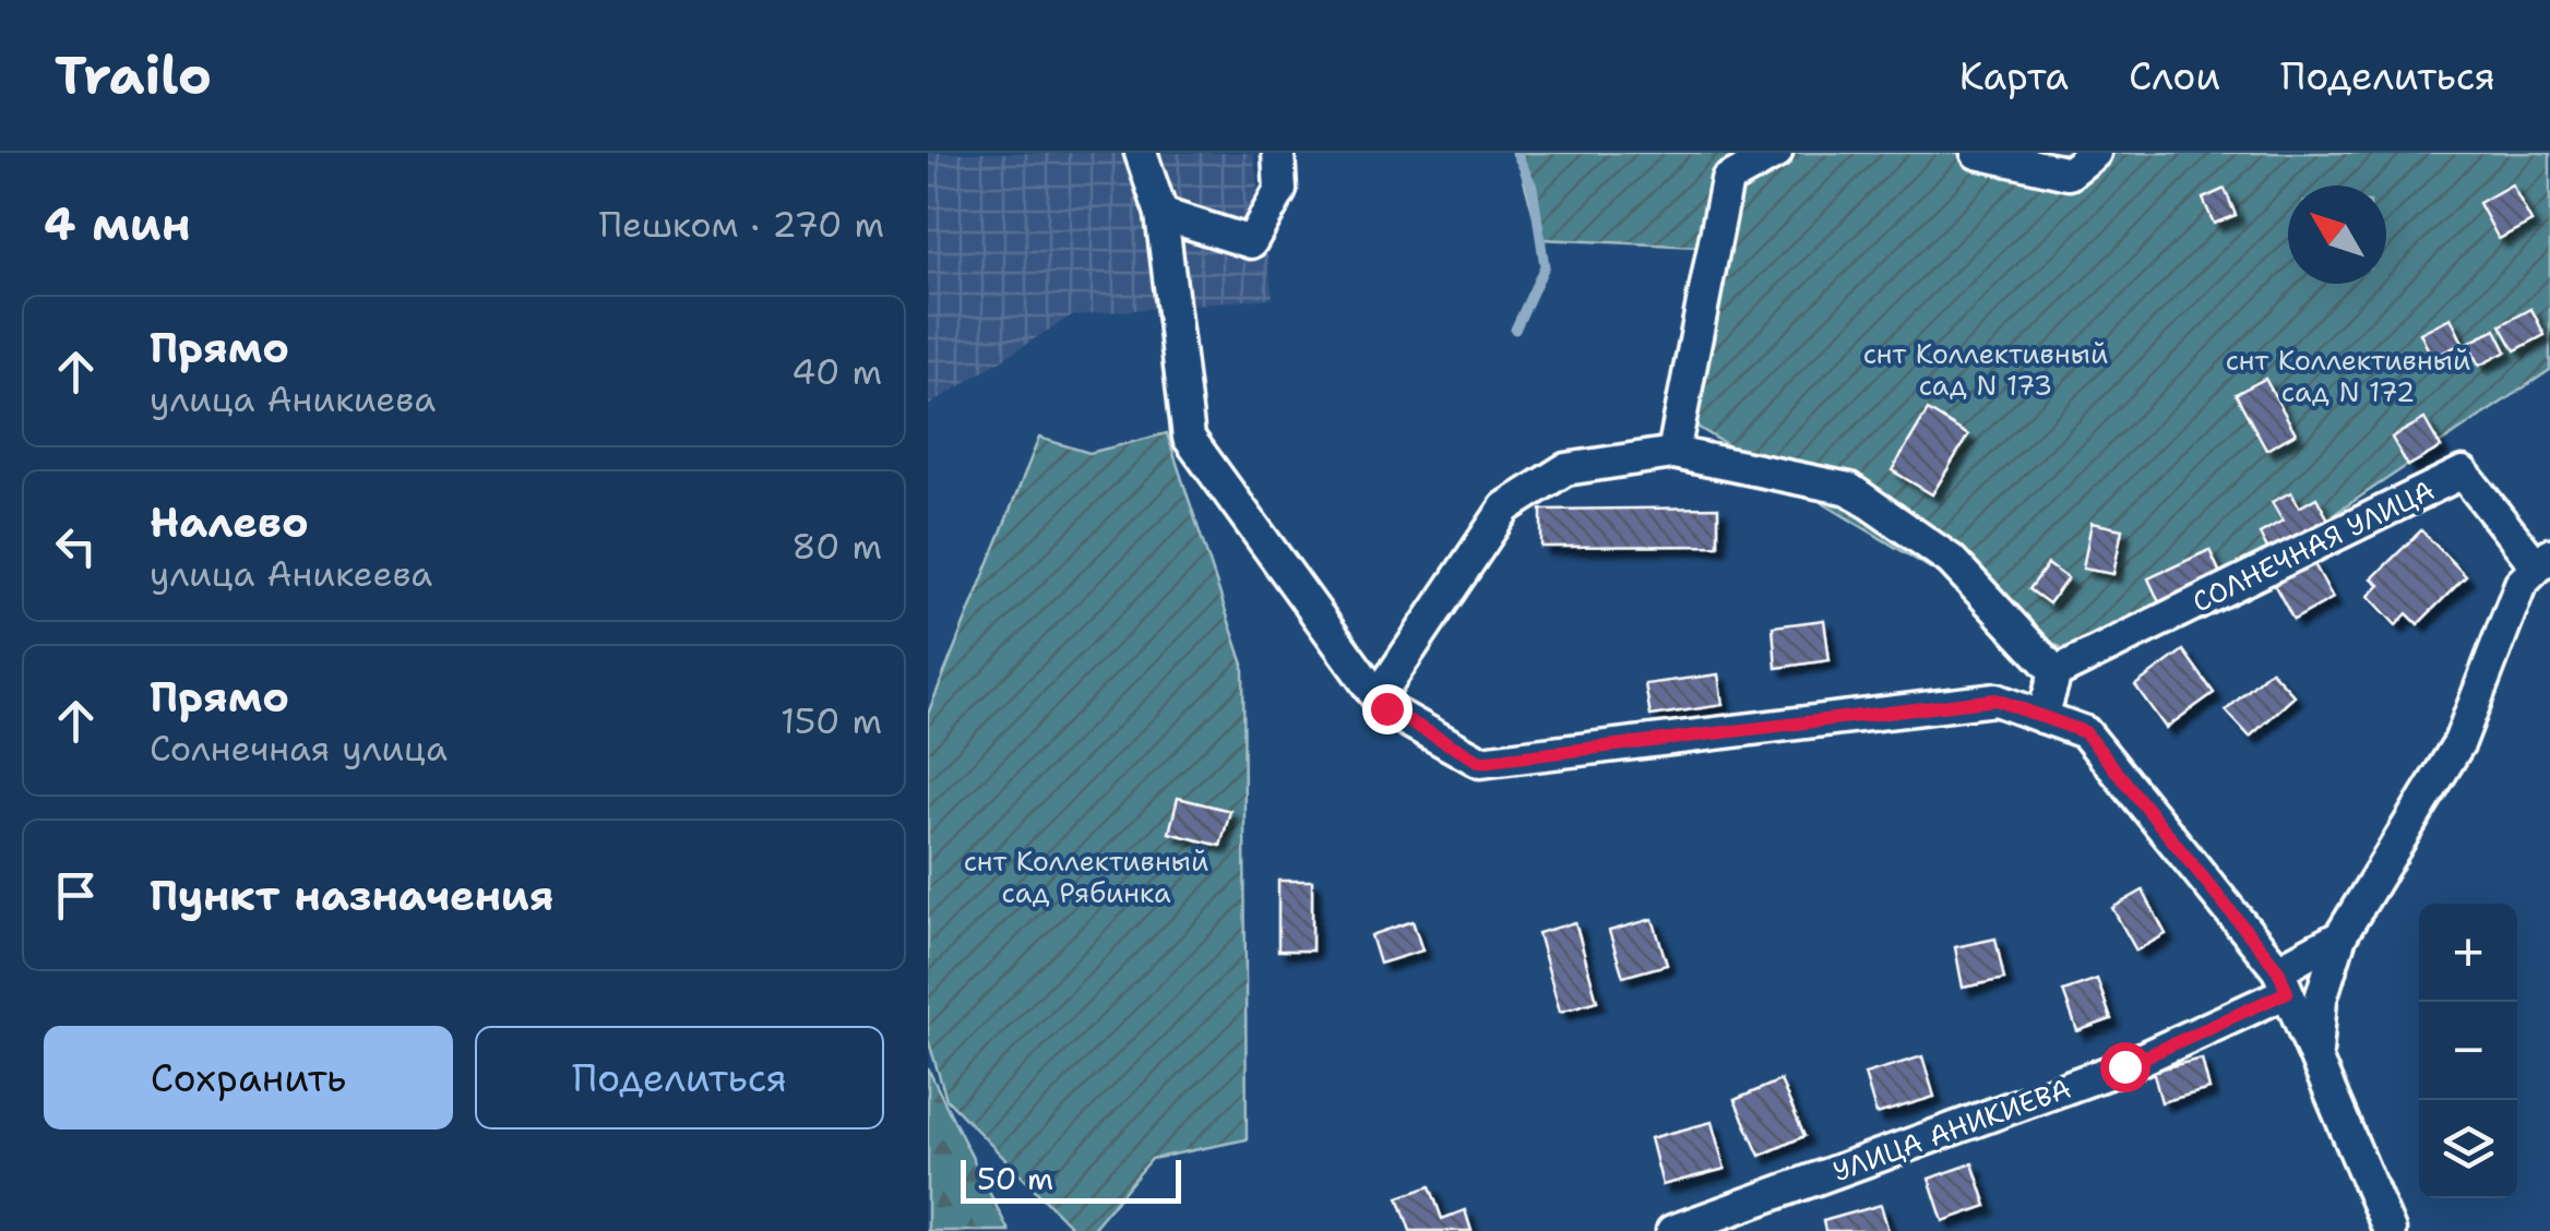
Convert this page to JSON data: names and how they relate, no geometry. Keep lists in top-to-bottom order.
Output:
{
  "streets": {
    "street": ["СОЛНЕЧНАЯ УЛИЦА", "УЛИЦА АНИКИЕВА"]
  },
  "parks": ["снт Коллективный сад N 173", "снт Коллективный сад N 172", "снт Коллективный сад Рябинка"],
  "scale_bar": "50 m",
  "north": "top left",
  "page": {
    "header": "Trailo",
    "nav": ["Карта", "Слои", "Поделиться"],
    "heading": ["4 мин", "Пешком · 270 m"],
    "list": [
      ["Прямо", "улица Аникиева", "40 m"],
      ["Налево", "улица Аникеева", "80 m"],
      ["Прямо", "Солнечная улица", "150 m"],
      "Пункт назначения"
    ],
    "map_buttons": ["+", "−"],
    "buttons": ["Сохранить", "Поделиться"],
    "scale": "50 m"
  }
}
